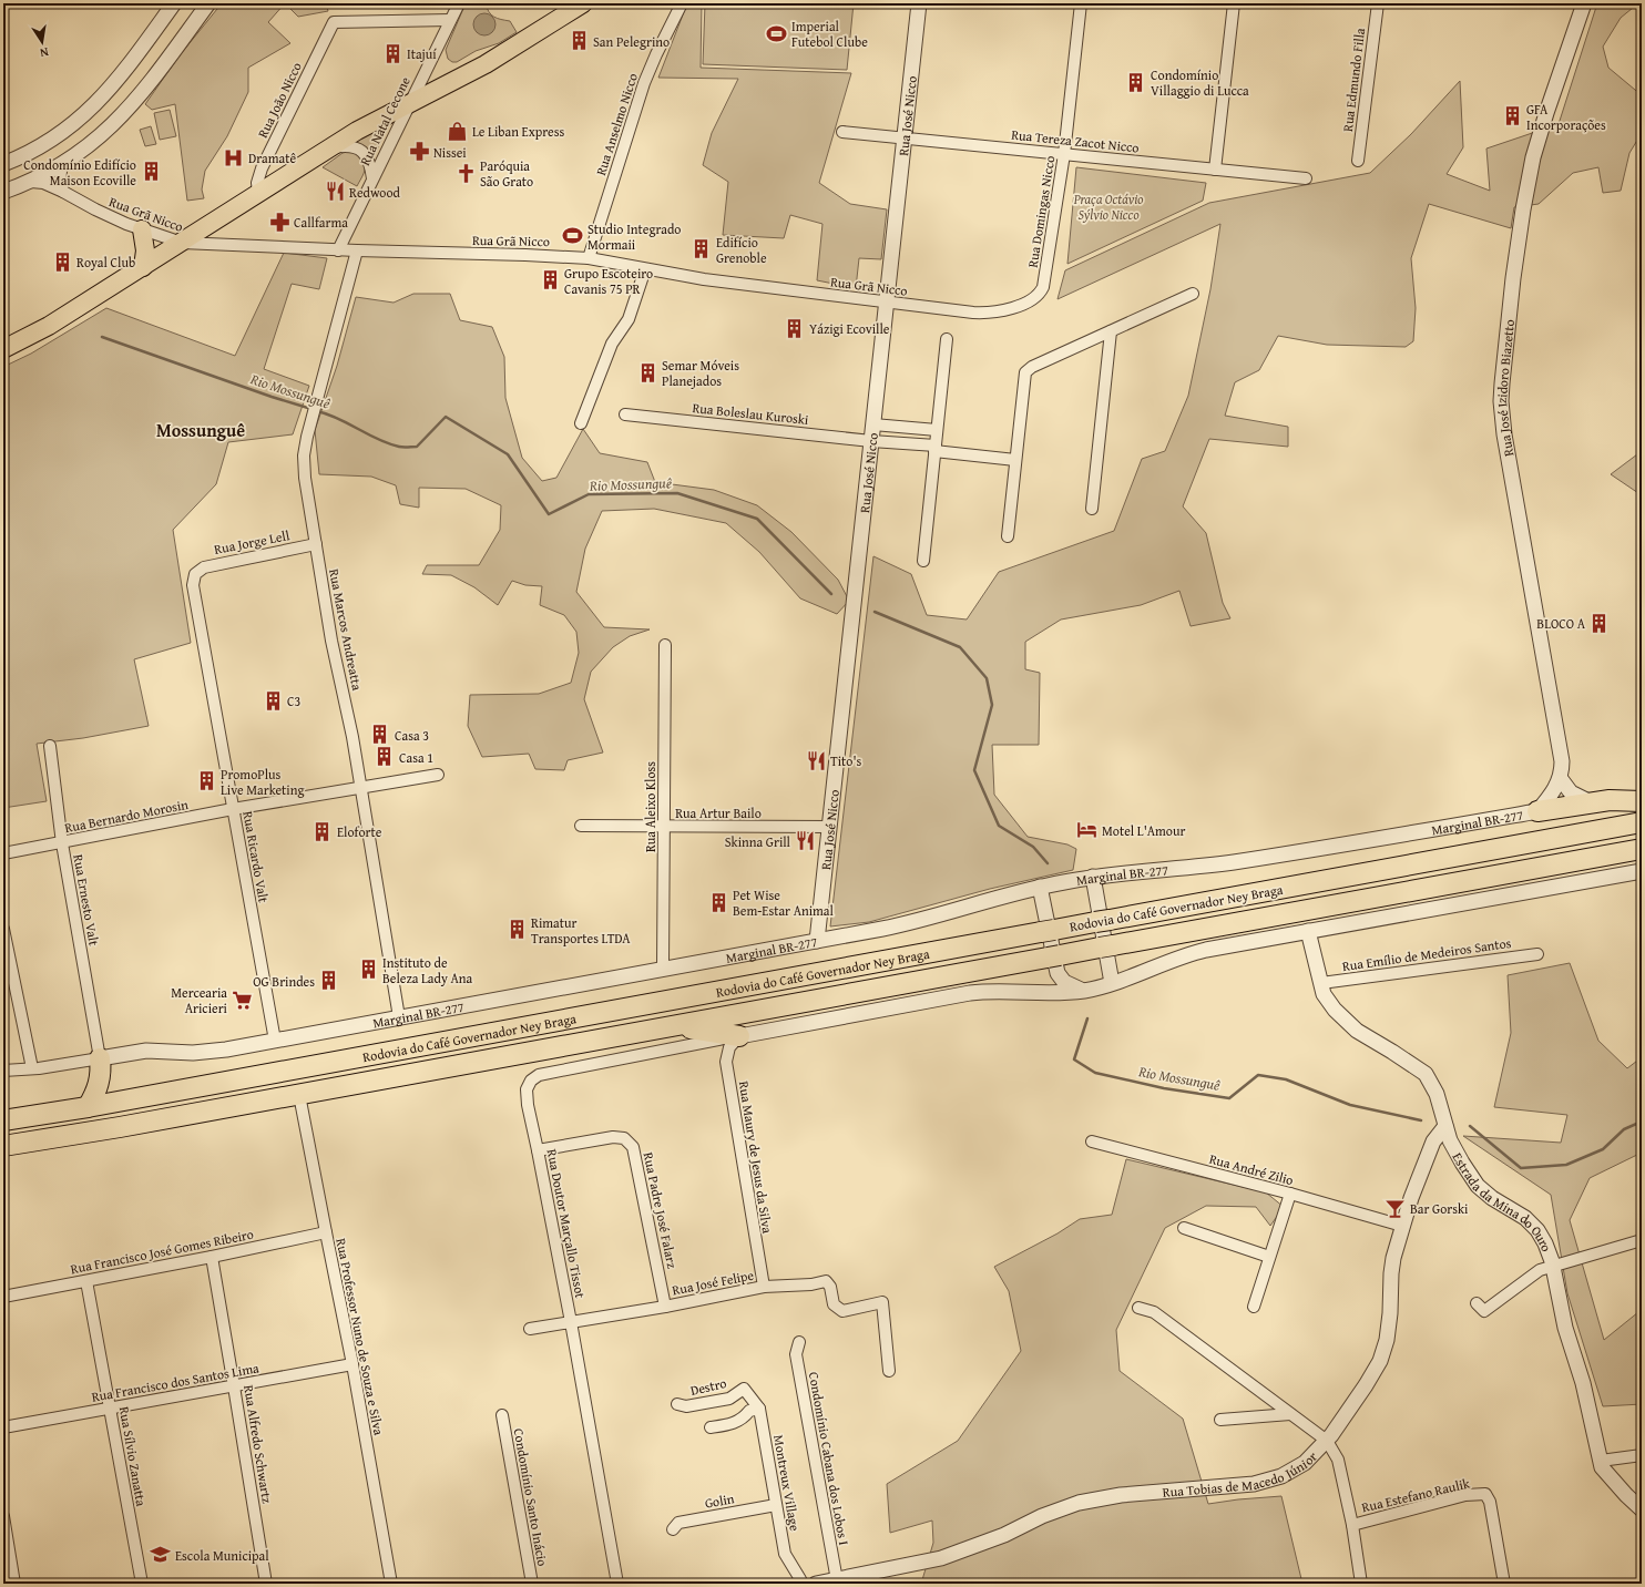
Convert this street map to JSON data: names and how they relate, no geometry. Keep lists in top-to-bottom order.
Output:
{
  "streets": {
    "highway": ["Rodovia do Café Governador Ney Braga"],
    "street": [
      "Rua Edmundo Filla",
      "Rua João Nicco",
      "Rua José Nicco",
      "Rua Natal Cecone",
      "Rua Anselmo Nicco",
      "Rua Tereza Zacot Nicco",
      "Rua Domingas Nicco",
      "Rua Grã Nicco",
      "Rua José Izidoro Biazetto",
      "Rua Boleslau Kuroski",
      "Rua Jorge Lell",
      "Rua Marcos Andreatta",
      "Rua Aleixo Kloss",
      "Rua Artur Bailo",
      "Rua Bernardo Morosin",
      "Marginal BR-277",
      "Rua Ricardo Valt",
      "Rua Ernesto Valt",
      "Rua Emílio de Medeiros Santos",
      "Rua Maury de Jesus da Silva",
      "Rua André Zilio",
      "Estrada da Mina do Ouro",
      "Rua Padre José Falarz",
      "Rua Doutor Marçallo Tissot",
      "Rua Francisco José Gomes Ribeiro",
      "Rua José Felipe",
      "Rua Professor Nuno de Souza e Silva",
      "Rua Francisco dos Santos Lima",
      "Destro",
      "Rua Alfredo Schwartz",
      "Rua Sílvio Zanatta",
      "Condomínio Cabana dos Lobos I",
      "Rua Tobias de Macedo Júnior",
      "Montreux Village",
      "Rua Estefano Raulik",
      "Condomínio Santo Inácio",
      "Golin"
    ]
  },
  "crossings": [
    ["Rua João Nicco", "Rua Natal Cecone"],
    ["Rua José Nicco", "Rua Tereza Zacot Nicco"],
    ["Rua José Nicco", "Rua Grã Nicco"],
    ["Rua José Nicco", "Rua Boleslau Kuroski"],
    ["Rua José Nicco", "Rua Artur Bailo"],
    ["Rua José Nicco", "Marginal BR-277"],
    ["Rua Natal Cecone", "Rua Grã Nicco"],
    ["Rua Anselmo Nicco", "Rua Grã Nicco"],
    ["Rua Tereza Zacot Nicco", "Rua Domingas Nicco"],
    ["Rua Domingas Nicco", "Rua Grã Nicco"],
    ["Rua Grã Nicco", "Rua Marcos Andreatta"],
    ["Rua José Izidoro Biazetto", "Marginal BR-277"],
    ["Rua Jorge Lell", "Rua Marcos Andreatta"],
    ["Rua Jorge Lell", "Rua Ricardo Valt"],
    ["Rua Marcos Andreatta", "Rua Bernardo Morosin"],
    ["Rua Marcos Andreatta", "Marginal BR-277"],
    ["Rua Aleixo Kloss", "Rua Artur Bailo"],
    ["Rua Aleixo Kloss", "Marginal BR-277"],
    ["Rua Bernardo Morosin", "Rua Ricardo Valt"],
    ["Rua Bernardo Morosin", "Rua Ernesto Valt"],
    ["Marginal BR-277", "Rua Ricardo Valt"],
    ["Marginal BR-277", "Rua Ernesto Valt"],
    ["Rodovia do Café Governador Ney Braga", "Rua Professor Nuno de Souza e Silva"],
    ["Rua Emílio de Medeiros Santos", "Estrada da Mina do Ouro"],
    ["Rua Maury de Jesus da Silva", "Rua Doutor Marçallo Tissot"],
    ["Rua Maury de Jesus da Silva", "Rua José Felipe"],
    ["Rua André Zilio", "Rua Tobias de Macedo Júnior"],
    ["Estrada da Mina do Ouro", "Rua Tobias de Macedo Júnior"],
    ["Rua Padre José Falarz", "Rua Doutor Marçallo Tissot"],
    ["Rua Padre José Falarz", "Rua José Felipe"],
    ["Rua Doutor Marçallo Tissot", "Rua José Felipe"],
    ["Rua Francisco José Gomes Ribeiro", "Rua Professor Nuno de Souza e Silva"],
    ["Rua Francisco José Gomes Ribeiro", "Rua Alfredo Schwartz"],
    ["Rua Francisco José Gomes Ribeiro", "Rua Sílvio Zanatta"],
    ["Rua Professor Nuno de Souza e Silva", "Rua Francisco dos Santos Lima"],
    ["Rua Francisco dos Santos Lima", "Rua Alfredo Schwartz"],
    ["Rua Francisco dos Santos Lima", "Rua Sílvio Zanatta"],
    ["Destro", "Montreux Village"],
    ["Condomínio Cabana dos Lobos I", "Rua Tobias de Macedo Júnior"],
    ["Montreux Village", "Golin"]
  ],
  "districts": ["Mossunguê"],
  "water": ["Rio Mossunguê"],
  "parks": ["Praça Octávio Sýlvio Nicco"],
  "places": {
    "sports": ["Imperial Futebol Clube", "Studio Integrado Mormaii"],
    "building": [
      "San Pelegrino",
      "Itajuí",
      "Condomínio Villaggio di Lucca",
      "GFA Incorporações",
      "Condomínio Edifício Maison Ecoville",
      "Edifício Grenoble",
      "Royal Club",
      "Grupo Escoteiro Cavanis 75 PR",
      "Yázigi Ecoville",
      "Semar Móveis Planejados",
      "BLOCO A",
      "C3",
      "Casa 3",
      "Casa 1",
      "PromoPlus Live Marketing",
      "Eloforte",
      "Pet Wise Bem-Estar Animal",
      "Rimatur Transportes LTDA",
      "Instituto de Beleza Lady Ana",
      "OG Brindes"
    ],
    "shop": ["Le Liban Express"],
    "pharmacy": ["Nissei", "Callfarma"],
    "hospital": ["Dramatê"],
    "church": ["Paróquia São Grato"],
    "restaurant": ["Redwood", "Tito's", "Skinna Grill"],
    "hotel": ["Motel L'Amour"],
    "supermarket": ["Mercearia Aricieri"],
    "bar": ["Bar Gorski"],
    "school or university": ["Escola Municipal"]
  },
  "north": "bottom"
}
